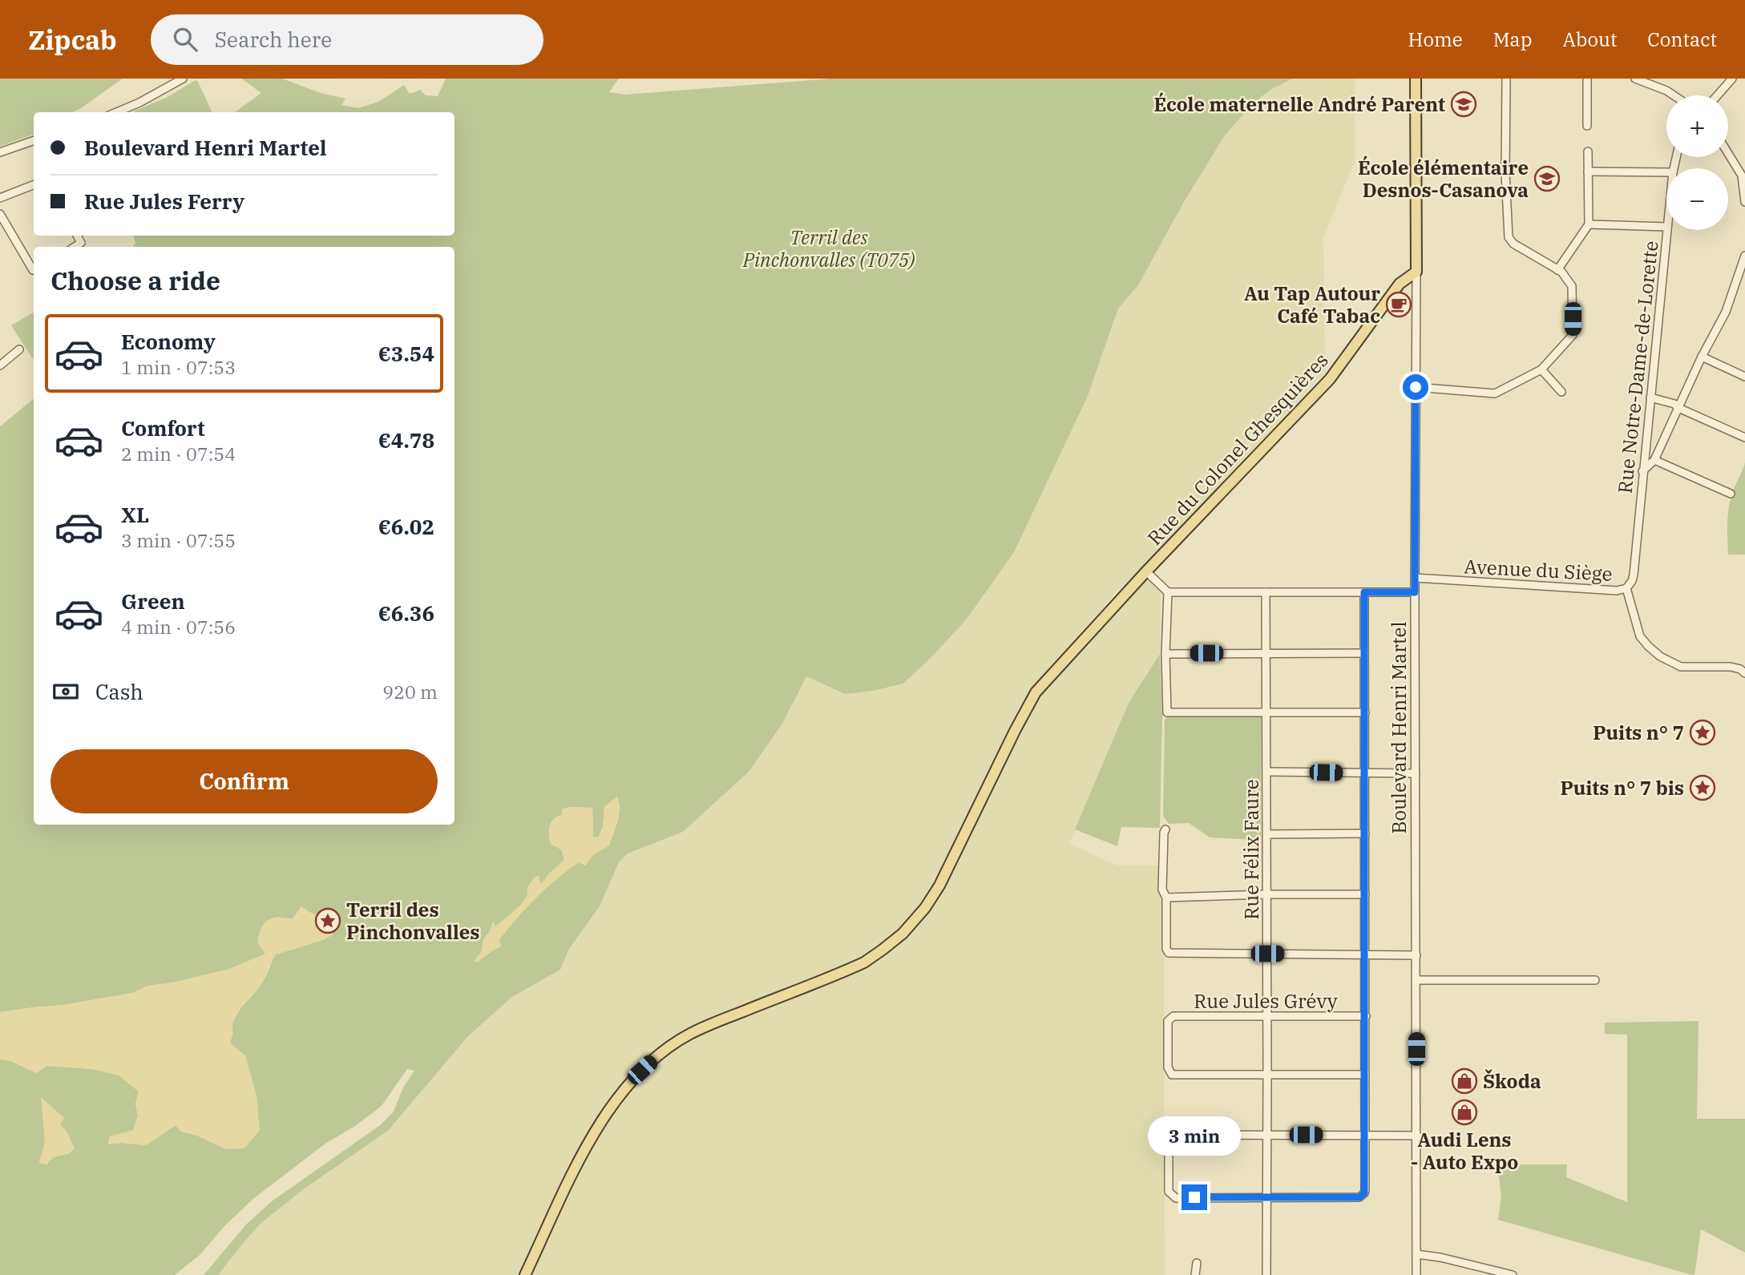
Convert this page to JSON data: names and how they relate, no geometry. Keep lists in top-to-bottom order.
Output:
{
  "streets": {
    "main road": ["Rue du Colonel Ghesquières", "Boulevard Henri Martel"],
    "street": [
      "Rue Notre-Dame-de-Lorette",
      "Avenue du Siège",
      "Rue Félix Faure",
      "Rue Jules Grévy"
    ]
  },
  "crossings": [
    ["Rue Notre-Dame-de-Lorette", "Avenue du Siège"],
    ["Rue du Colonel Ghesquières", "Boulevard Henri Martel"],
    ["Avenue du Siège", "Boulevard Henri Martel"],
    ["Rue Félix Faure", "Rue Jules Grévy"]
  ],
  "parks": ["Terril des Pinchonvalles (T075)"],
  "places": {
    "school or university": ["École maternelle André Parent", "École élémentaire Desnos-Casanova"],
    "cafe": ["Au Tap Autour Café Tabac"],
    "place": ["Puits n° 7", "Puits n° 7 bis", "Terril des Pinchonvalles"],
    "shop": ["Škoda", "Audi Lens - Auto Expo"]
  },
  "page": {
    "header": "Zipcab",
    "search": "Search here",
    "nav": [
      "Home",
      "Map",
      "About",
      "Contact"
    ],
    "map_buttons": ["+", "−"],
    "banner": ["Boulevard Henri Martel", "Rue Jules Ferry"],
    "heading": "Choose a ride",
    "list": [
      {
        "name": "Economy",
        "note": "1 min · 07:53",
        "value": "€3.54"
      },
      {
        "name": "Comfort",
        "note": "2 min · 07:54",
        "value": "€4.78"
      },
      {
        "name": "XL",
        "note": "3 min · 07:55",
        "value": "€6.02"
      },
      {
        "name": "Green",
        "note": "4 min · 07:56",
        "value": "€6.36"
      }
    ],
    "pay": ["Cash", "920 m"],
    "buttons": "Confirm",
    "bubble": "3 min"
  }
}
